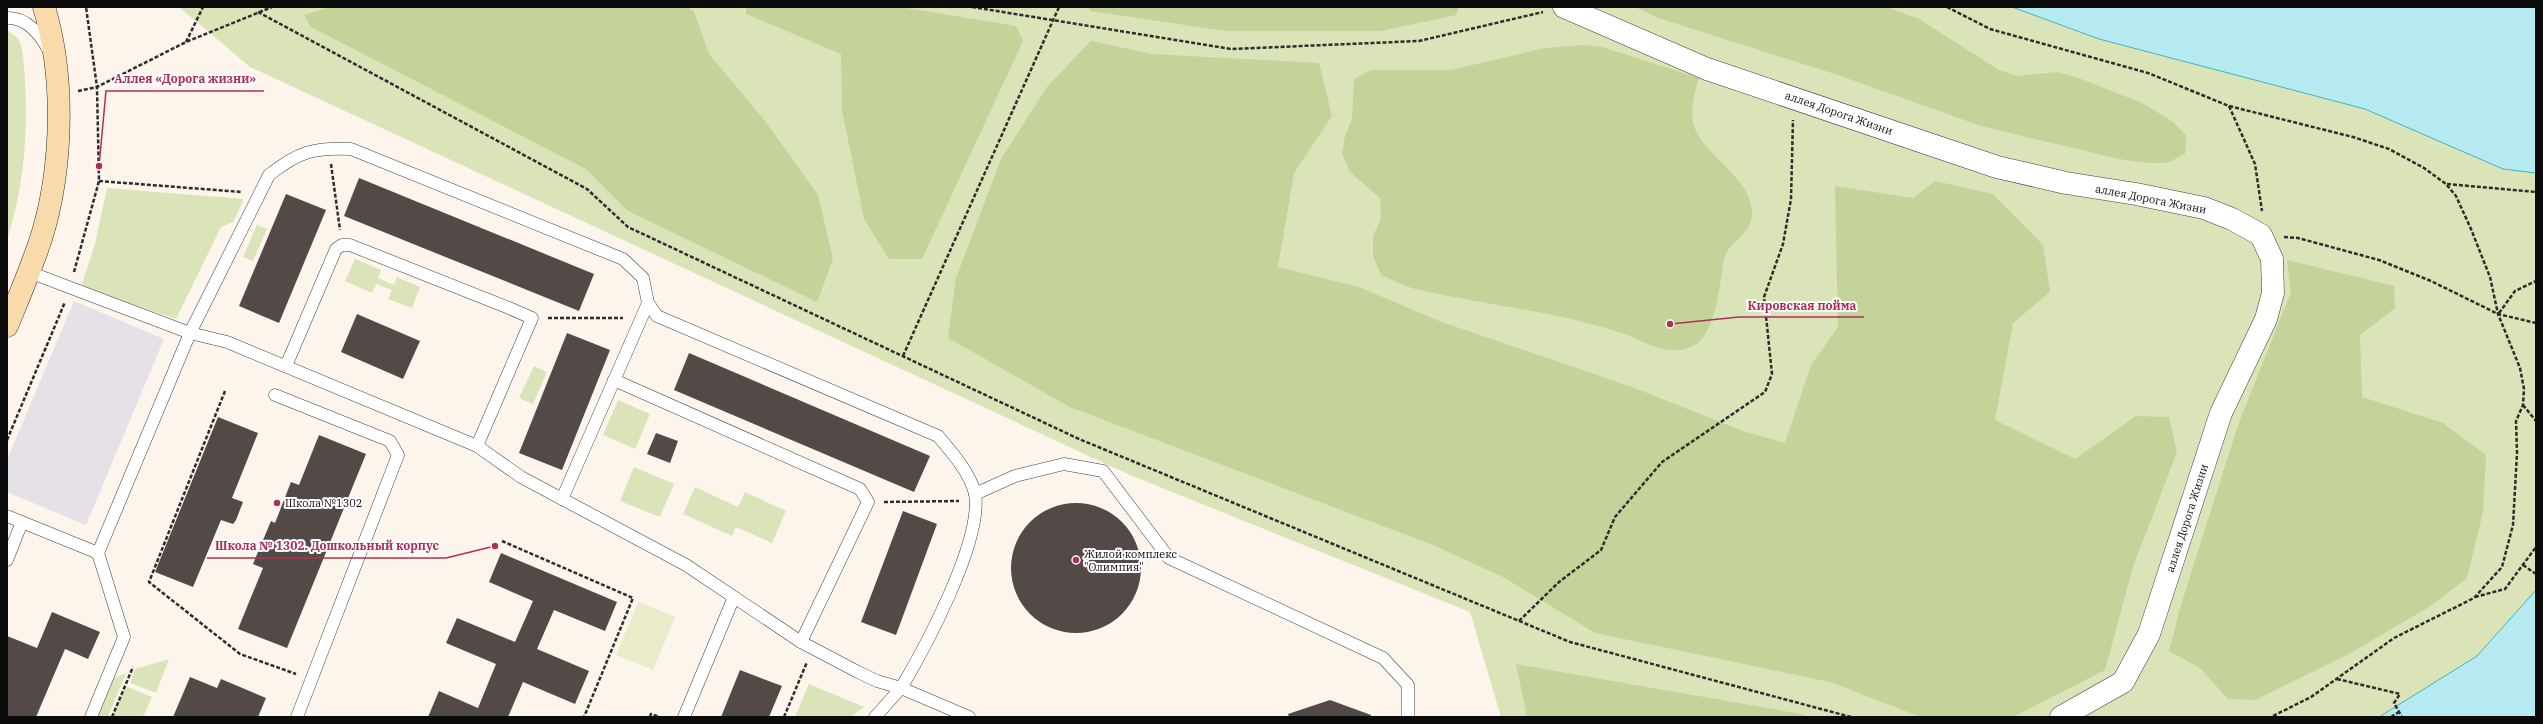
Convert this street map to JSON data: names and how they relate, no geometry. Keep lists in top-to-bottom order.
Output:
{
  "streets": {
    "street": ["аллея Дорога Жизни"]
  },
  "places": [
    "Аллея «Дорога жизни»",
    "Кировская пойма",
    "Школа №1302",
    "Школа № 1302. Дошкольный корпус",
    "Жилой комплекс \"Олимпия\""
  ]
}
